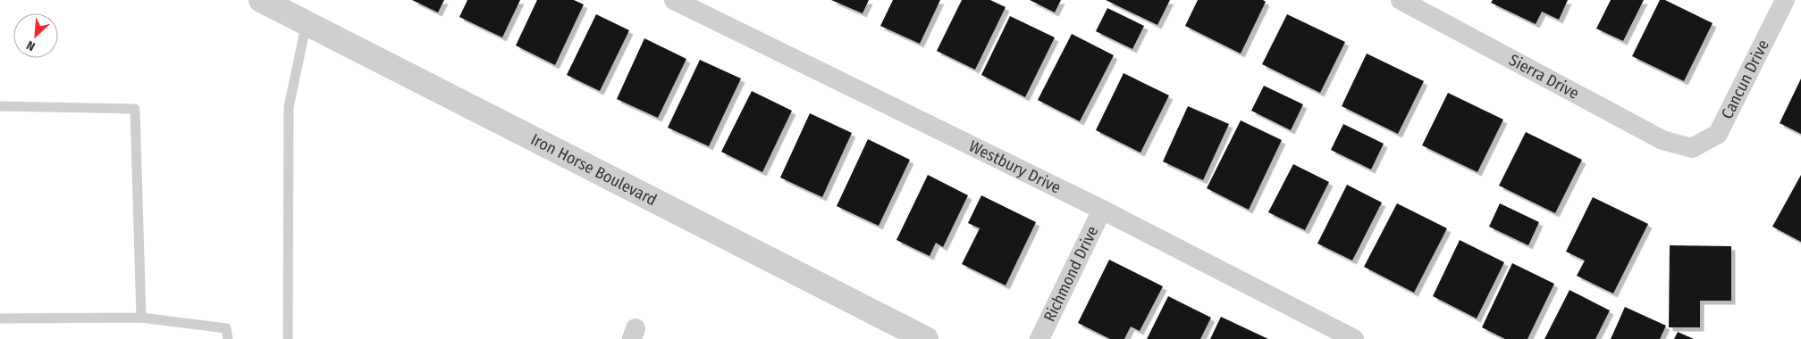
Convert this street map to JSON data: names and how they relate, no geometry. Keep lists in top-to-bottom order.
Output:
{
  "streets": {
    "street": [
      "Sierra Drive",
      "Cancun Drive",
      "Westbury Drive",
      "Iron Horse Boulevard",
      "Richmond Drive"
    ]
  },
  "crossings": [
    ["Sierra Drive", "Cancun Drive"],
    ["Westbury Drive", "Richmond Drive"]
  ],
  "north": "bottom left"
}
